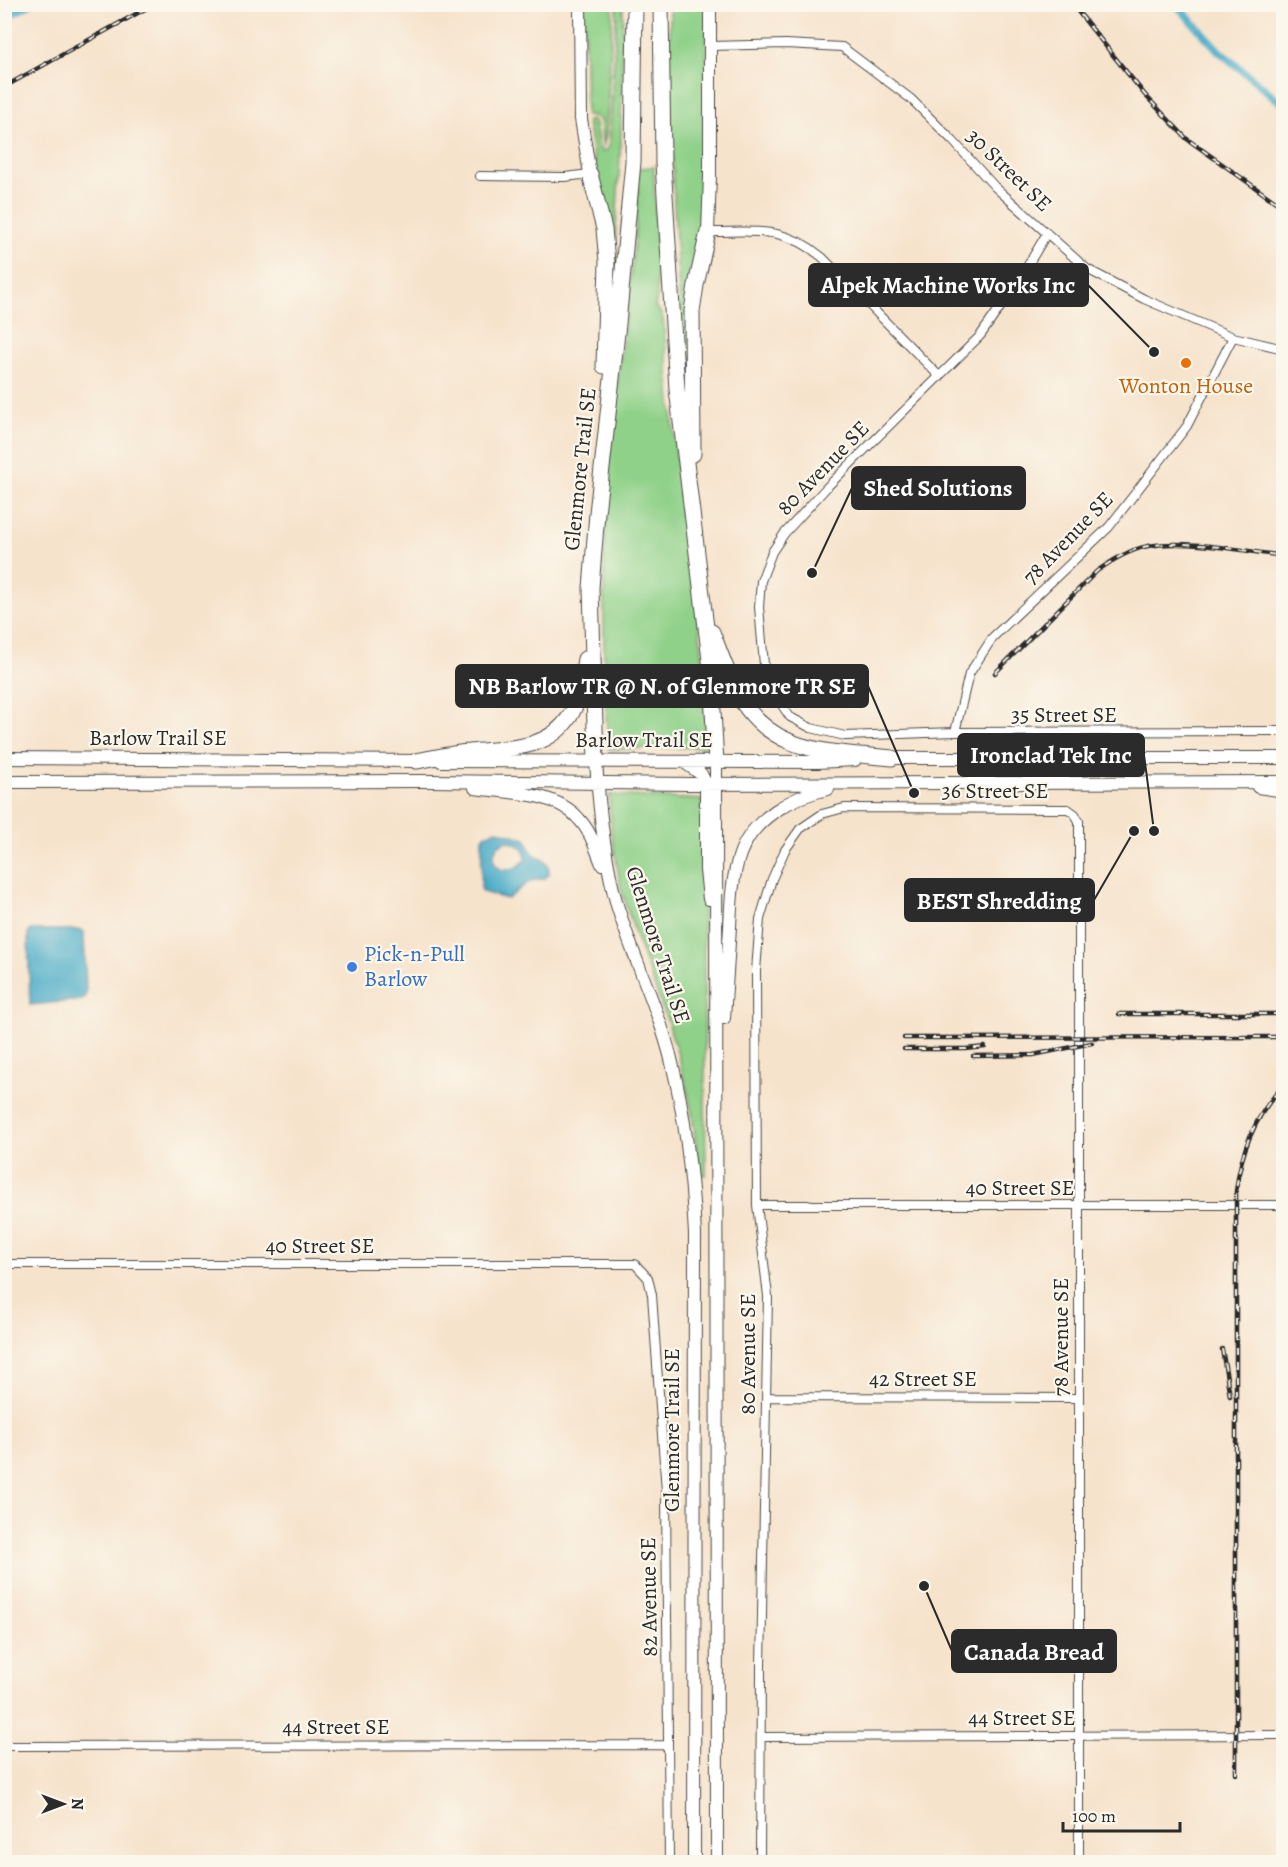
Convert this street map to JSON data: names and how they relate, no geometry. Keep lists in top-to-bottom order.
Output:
{
  "streets": {
    "highway": ["Glenmore Trail SE"],
    "main road": ["Barlow Trail SE"],
    "street": [
      "30 Street SE",
      "80 Avenue SE",
      "78 Avenue SE",
      "35 Street SE",
      "36 Street SE",
      "40 Street SE",
      "42 Street SE",
      "82 Avenue SE",
      "44 Street SE"
    ]
  },
  "crossings": [
    ["30 Street SE", "80 Avenue SE"],
    ["30 Street SE", "78 Avenue SE"],
    ["80 Avenue SE", "35 Street SE"],
    ["80 Avenue SE", "36 Street SE"],
    ["80 Avenue SE", "40 Street SE"],
    ["80 Avenue SE", "42 Street SE"],
    ["80 Avenue SE", "44 Street SE"],
    ["Glenmore Trail SE", "Barlow Trail SE"],
    ["78 Avenue SE", "35 Street SE"],
    ["78 Avenue SE", "36 Street SE"],
    ["78 Avenue SE", "40 Street SE"],
    ["78 Avenue SE", "42 Street SE"],
    ["78 Avenue SE", "44 Street SE"],
    ["40 Street SE", "82 Avenue SE"],
    ["82 Avenue SE", "44 Street SE"]
  ],
  "places": [
    "Alpek Machine Works Inc",
    "Wonton House",
    "Shed Solutions",
    "NB Barlow TR @ N. of Glenmore TR SE",
    "BEST Shredding",
    "Ironclad Tek Inc",
    "Pick-n-Pull Barlow",
    "Canada Bread"
  ],
  "scale_bar": "100 m",
  "north": "right"
}
